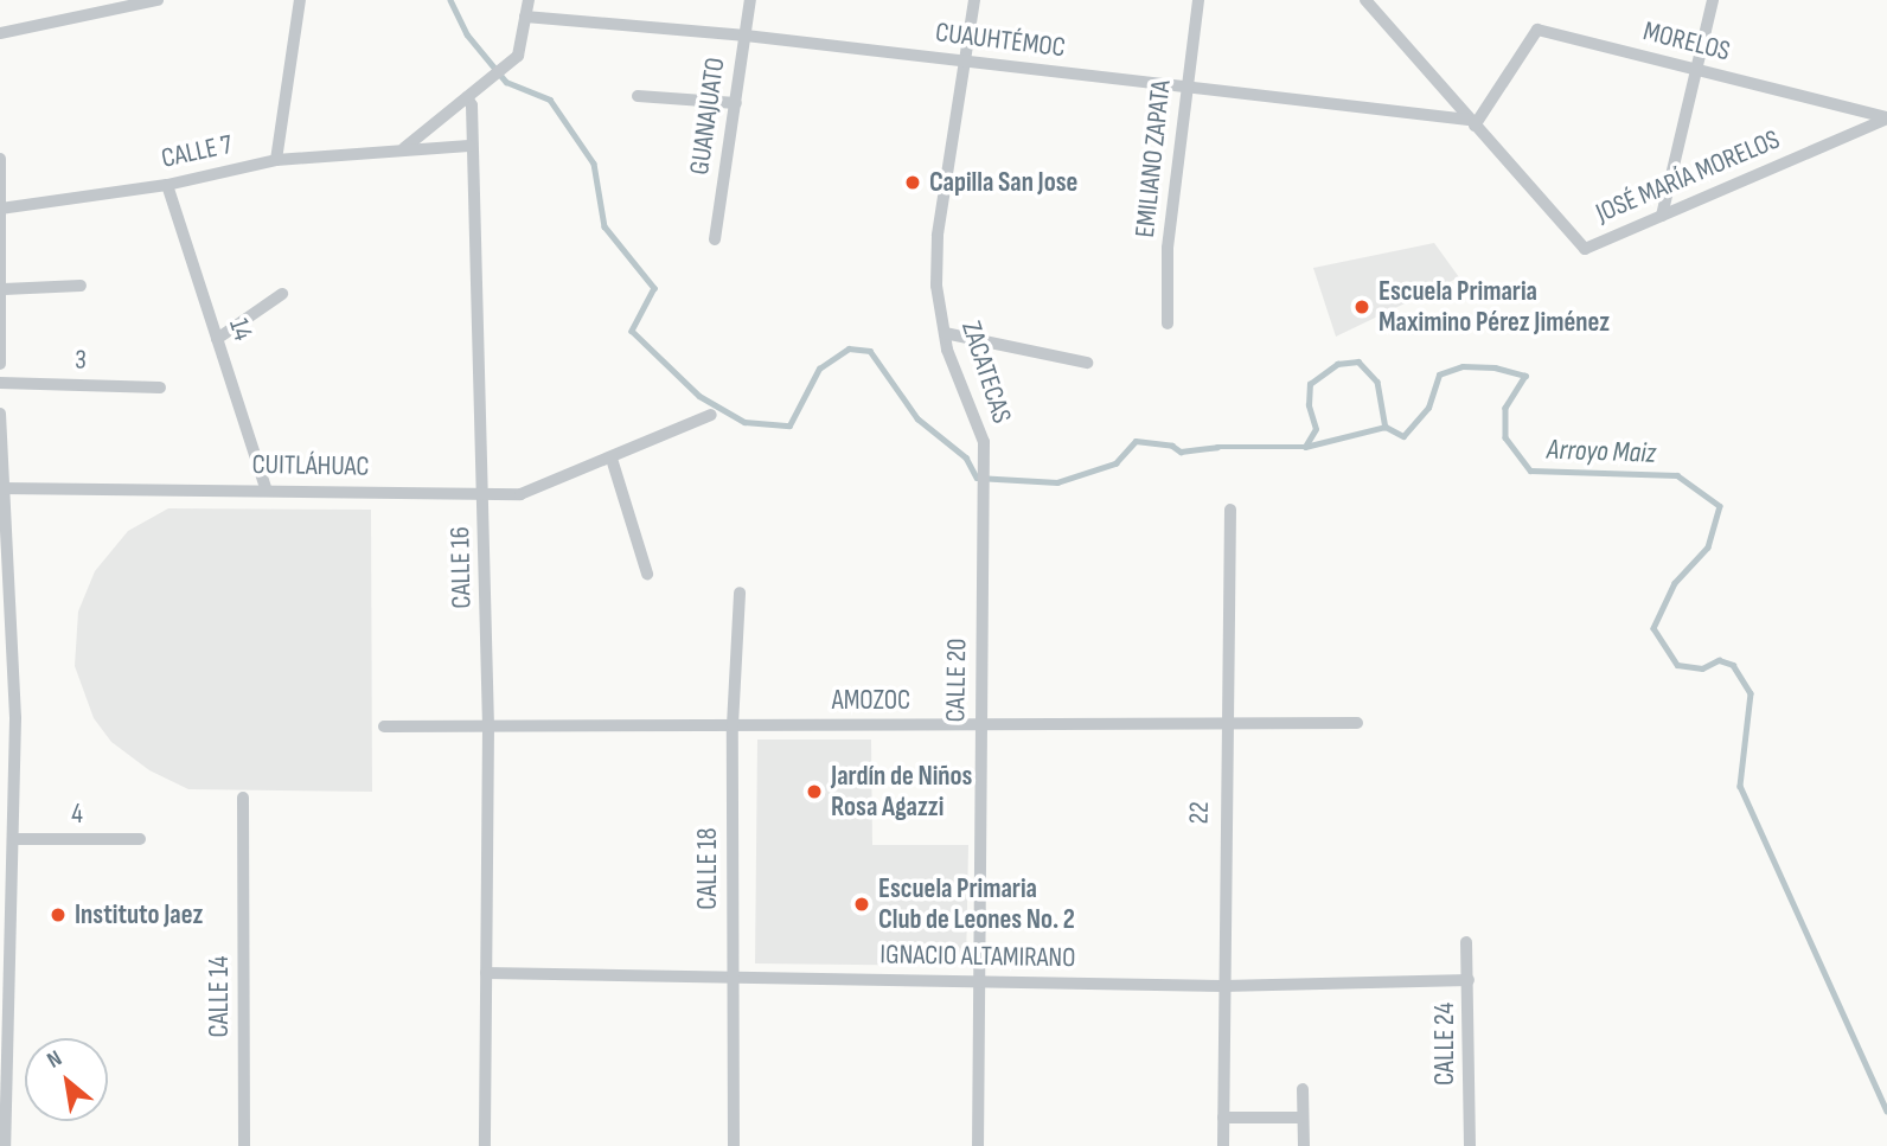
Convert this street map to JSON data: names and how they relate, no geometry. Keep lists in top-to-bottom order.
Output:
{
  "streets": {
    "street": [
      "CUAUHTÉMOC",
      "MORELOS",
      "GUANAJUATO",
      "CALLE 7",
      "EMILIANO ZAPATA",
      "JOSÉ MARÍA MORELOS",
      "14",
      "3",
      "ZACATECAS",
      "CUITLÁHUAC",
      "CALLE 16",
      "CALLE 20",
      "AMOZOC",
      "22",
      "4",
      "CALLE 18",
      "IGNACIO ALTAMIRANO",
      "CALLE 14",
      "CALLE 24"
    ]
  },
  "crossings": [
    ["CUAUHTÉMOC", "MORELOS"],
    ["CUAUHTÉMOC", "GUANAJUATO"],
    ["CUAUHTÉMOC", "EMILIANO ZAPATA"],
    ["CUAUHTÉMOC", "JOSÉ MARÍA MORELOS"],
    ["CUAUHTÉMOC", "ZACATECAS"],
    ["MORELOS", "JOSÉ MARÍA MORELOS"],
    ["CALLE 7", "14"],
    ["CALLE 7", "CALLE 16"],
    ["14", "CUITLÁHUAC"],
    ["ZACATECAS", "CALLE 20"],
    ["CUITLÁHUAC", "CALLE 16"],
    ["CALLE 16", "AMOZOC"],
    ["CALLE 16", "IGNACIO ALTAMIRANO"],
    ["CALLE 20", "AMOZOC"],
    ["CALLE 20", "IGNACIO ALTAMIRANO"],
    ["AMOZOC", "22"],
    ["AMOZOC", "CALLE 18"],
    ["22", "IGNACIO ALTAMIRANO"],
    ["CALLE 18", "IGNACIO ALTAMIRANO"],
    ["IGNACIO ALTAMIRANO", "CALLE 24"]
  ],
  "water": ["Arroyo Maiz"],
  "places": [
    "Capilla San Jose",
    "Escuela Primaria Maximino Pérez Jiménez",
    "Jardín de Niños Rosa Agazzi",
    "Escuela Primaria Club de Leones No. 2",
    "Instituto Jaez"
  ],
  "north": "top left"
}
